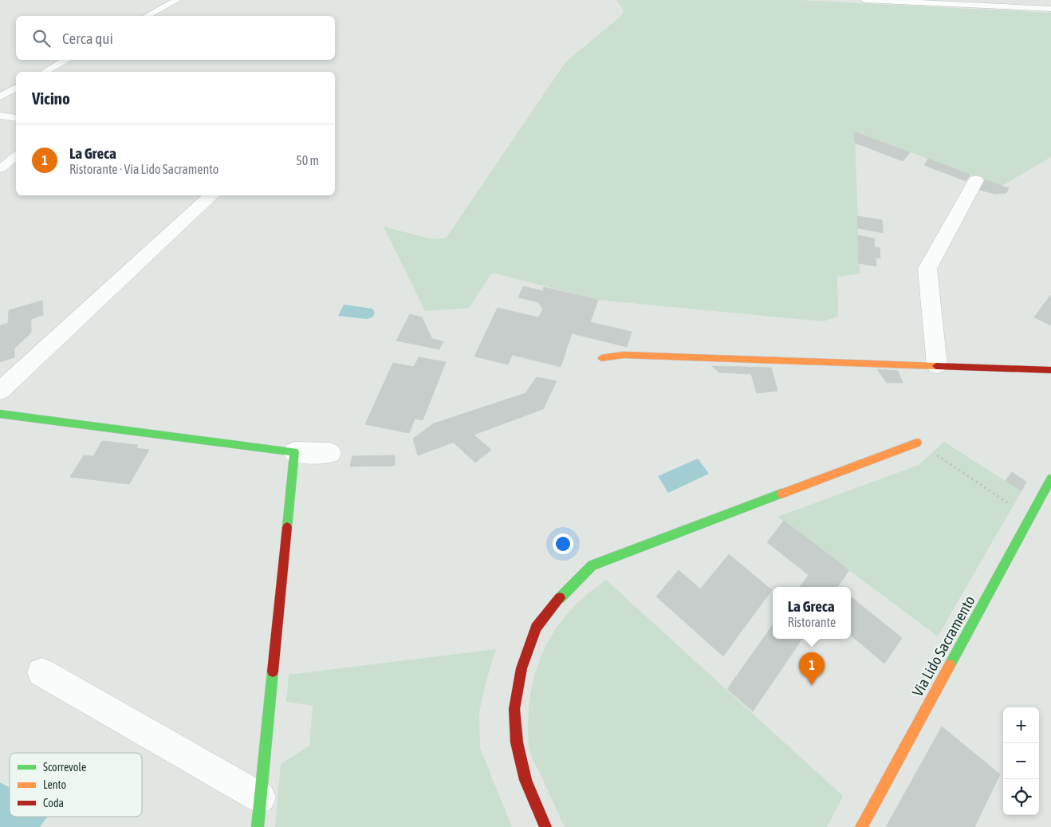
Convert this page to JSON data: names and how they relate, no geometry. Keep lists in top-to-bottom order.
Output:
{
  "streets": {
    "street": ["Via Lido Sacramento"]
  },
  "legend": ["Scorrevole", "Lento", "Coda"],
  "page": {
    "search": "Cerca qui",
    "heading": "Vicino",
    "list": [
      {
        "mark": "1",
        "name": "La Greca",
        "note": "Ristorante · Via Lido Sacramento",
        "value": "50 m"
      }
    ],
    "popup": ["La Greca", "Ristorante"],
    "pins": "1",
    "map_buttons": ["+", "−"]
  }
}
